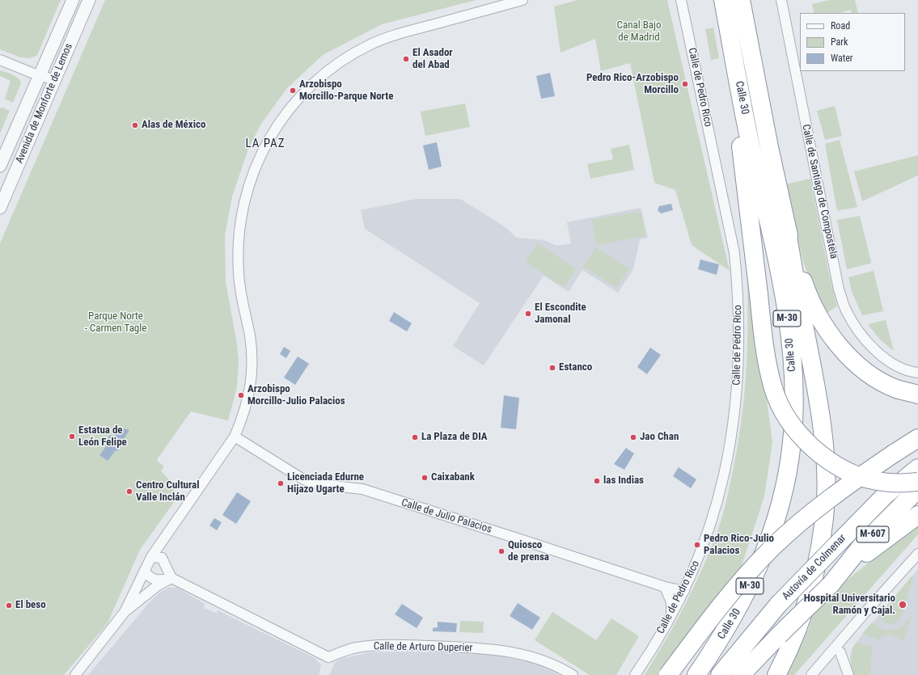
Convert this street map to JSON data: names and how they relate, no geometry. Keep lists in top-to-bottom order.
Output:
{
  "streets": {
    "highway": [
      "Calle 30",
      "M-30",
      "M-607",
      "Autovía de Colmenar"
    ],
    "street": [
      "Calle de Pedro Rico",
      "Avenida de Monforte de Lemos",
      "Calle de Santiago de Compostela",
      "Calle de Julio Palacios",
      "Calle de Arturo Duperier"
    ]
  },
  "crossings": [
    ["Calle de Pedro Rico", "Calle de Julio Palacios"],
    ["Calle 30", "M-30"]
  ],
  "districts": ["LA PAZ"],
  "parks": ["Canal Bajo de Madrid", "Parque Norte - Carmen Tagle"],
  "places": [
    "El Asador del Abad",
    "Pedro Rico-Arzobispo Morcillo",
    "Arzobispo Morcillo-Parque Norte",
    "Alas de México",
    "El Escondite Jamonal",
    "Estanco",
    "Arzobispo Morcillo-Julio Palacios",
    "Estatua de León Felipe",
    "La Plaza de DIA",
    "Jao Chan",
    "Caixabank",
    "las Indias",
    "Licenciada Edurne Hijazo Ugarte",
    "Centro Cultural Valle Inclán",
    "Pedro Rico-Julio Palacios",
    "Quiosco de prensa",
    "Hospital Universitario Ramón y Cajal.",
    "El beso"
  ],
  "legend": ["Road", "Park", "Water"]
}
